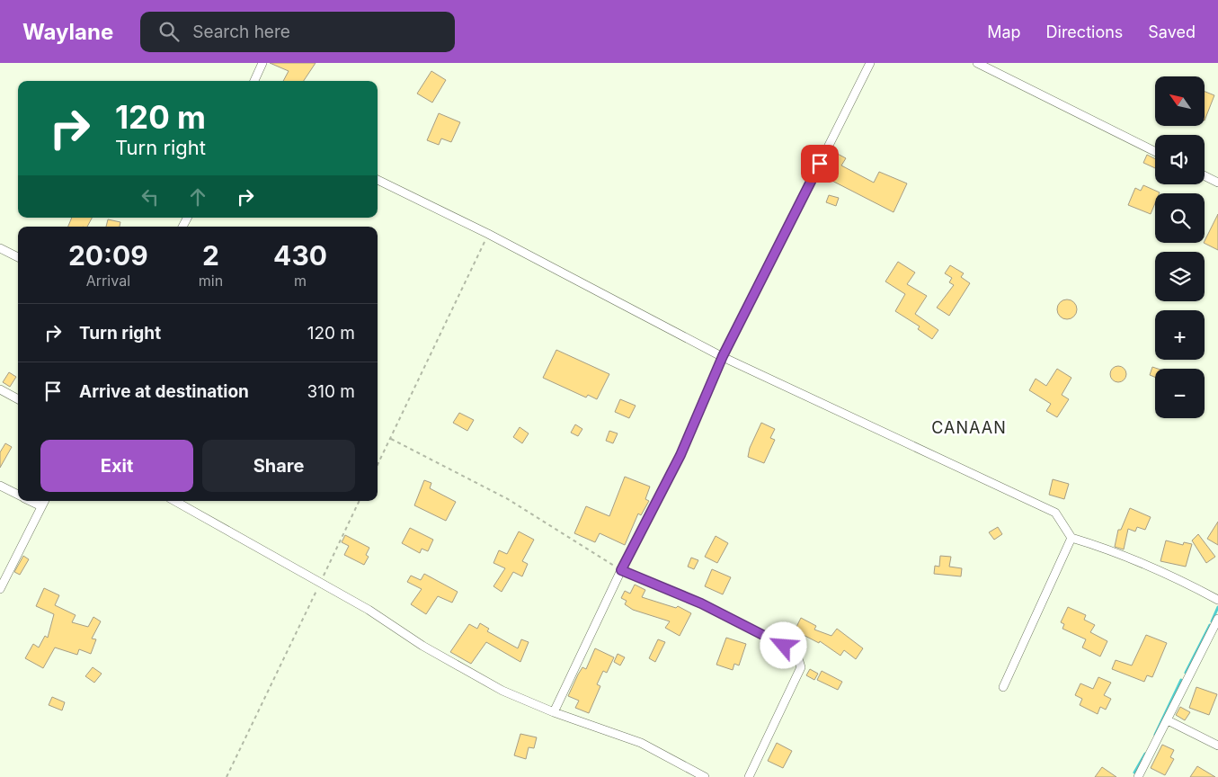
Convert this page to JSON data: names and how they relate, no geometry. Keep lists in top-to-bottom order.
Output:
{
  "districts": ["CANAAN"],
  "north": "top left",
  "page": {
    "header": "Waylane",
    "search": "Search here",
    "nav": ["Map", "Directions", "Saved"],
    "map_buttons": ["+", "−"],
    "turn": ["120 m", "Turn right"],
    "eta": [
      "20:09",
      "Arrival",
      "2",
      "min",
      "430",
      "m"
    ],
    "list": [
      {
        "name": "Turn right",
        "value": "120 m"
      },
      {
        "name": "Arrive at destination",
        "value": "310 m"
      }
    ],
    "buttons": ["Exit", "Share"]
  }
}
